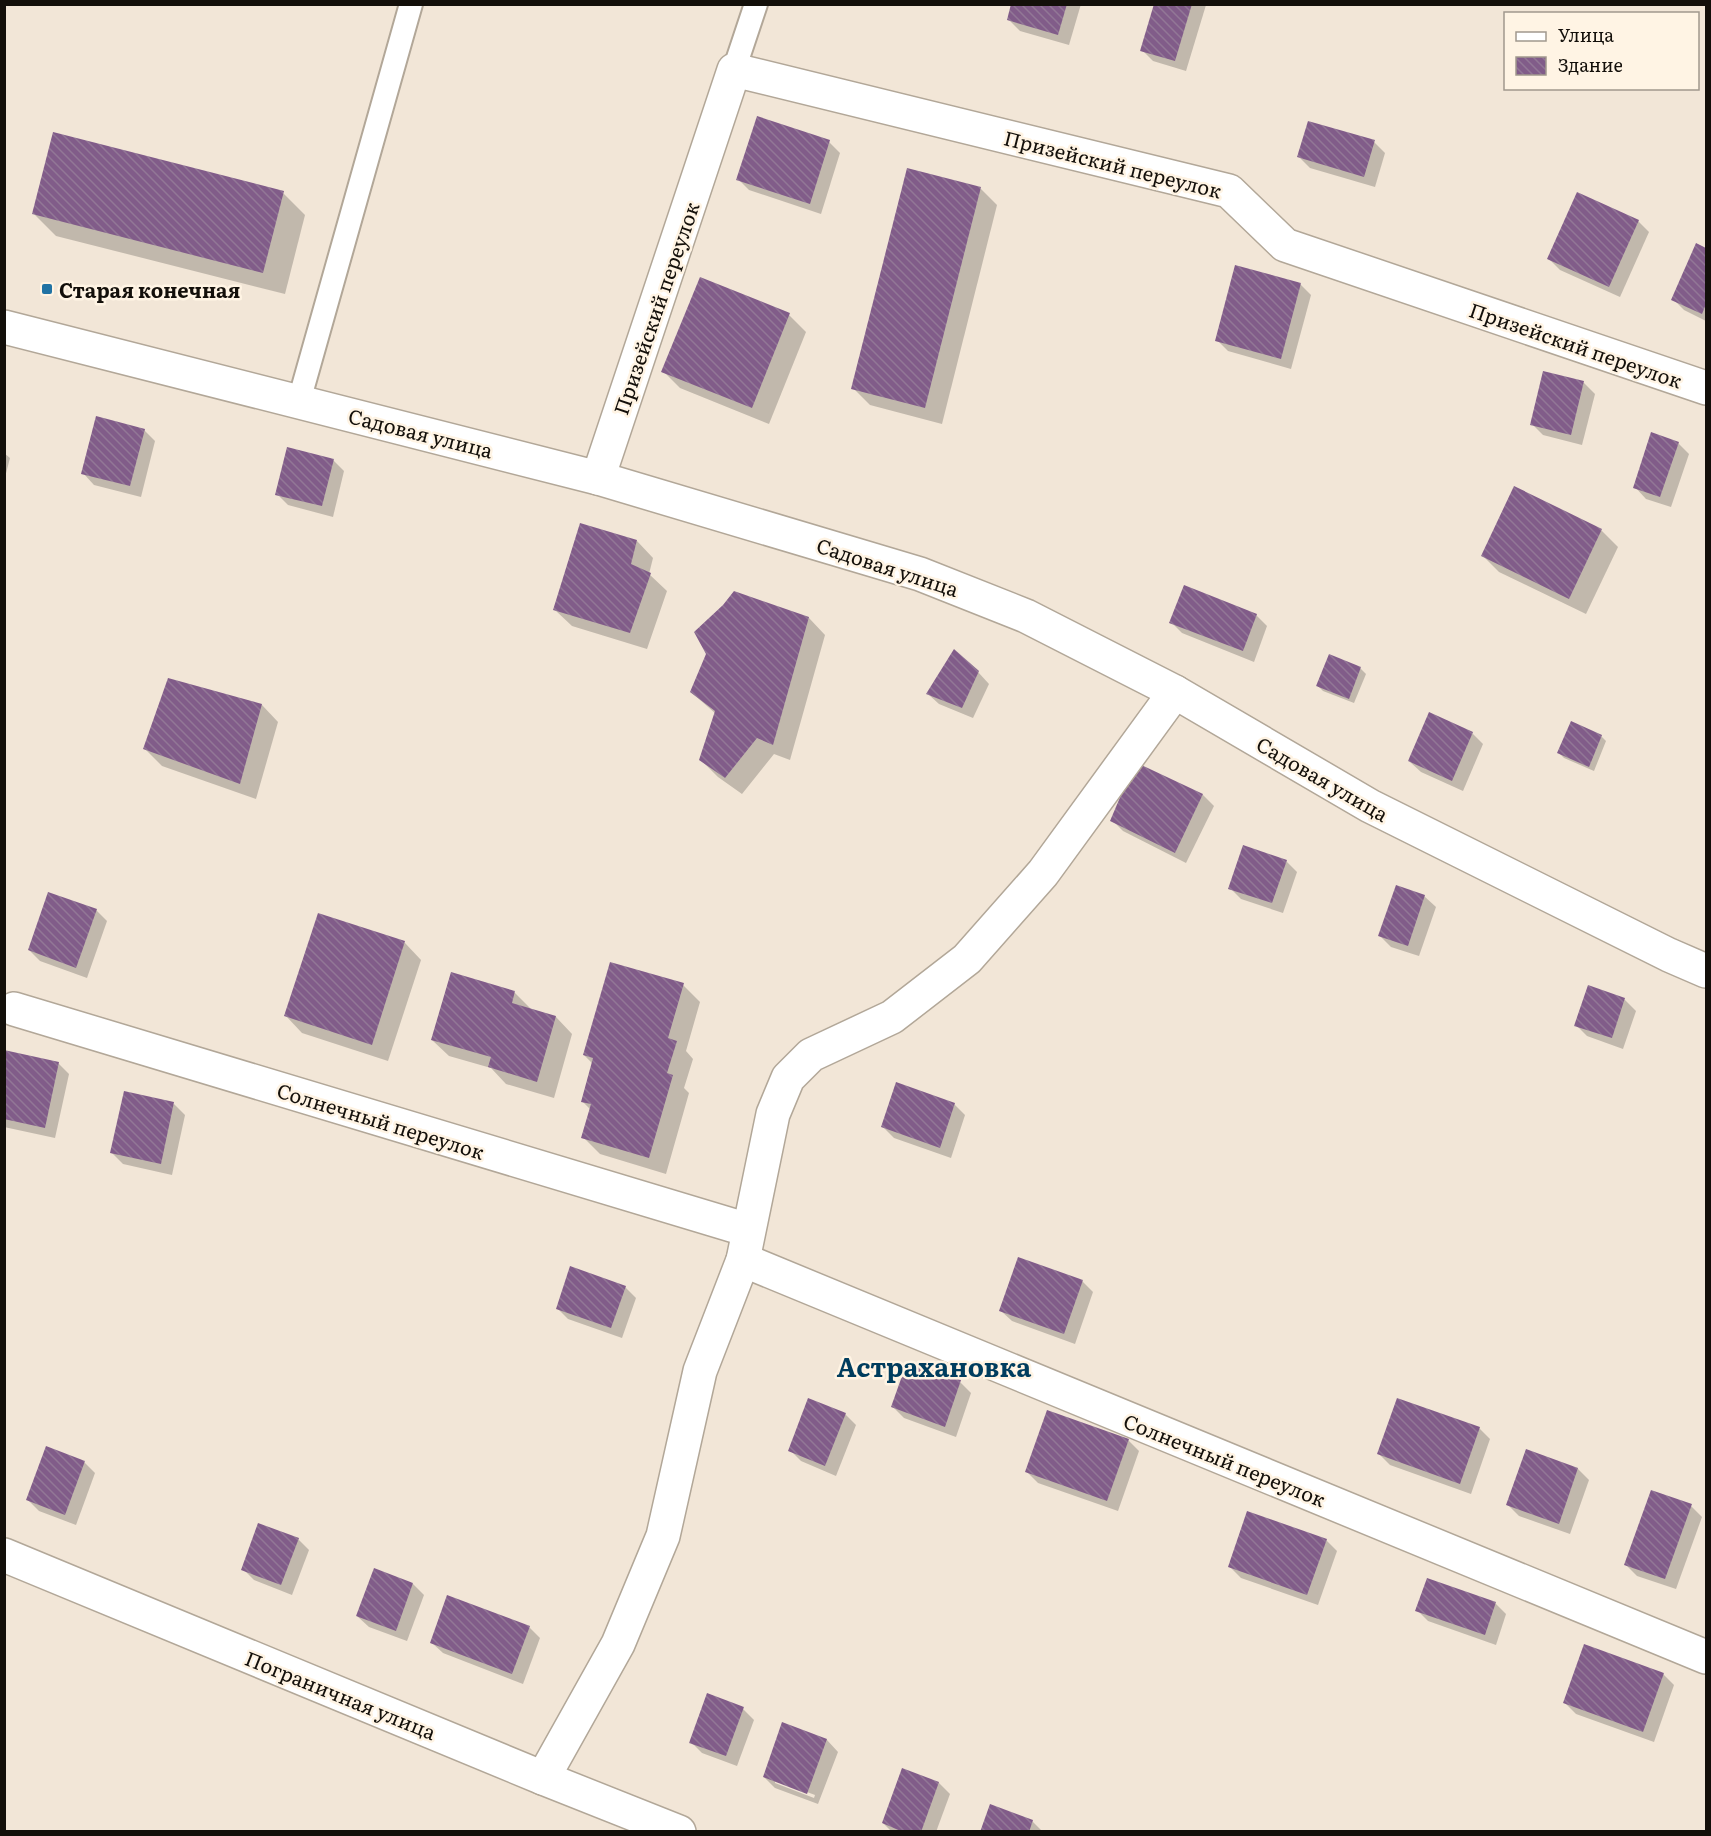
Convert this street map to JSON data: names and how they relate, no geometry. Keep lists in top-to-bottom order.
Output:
{
  "streets": {
    "street": [
      "Призейский переулок",
      "Садовая улица",
      "Солнечный переулок",
      "Пограничная улица"
    ]
  },
  "crossings": [
    ["Призейский переулок", "Садовая улица"]
  ],
  "districts": ["Астрахановка"],
  "places": {
    "transit": ["Старая конечная"]
  },
  "legend": ["Улица", "Здание"]
}
